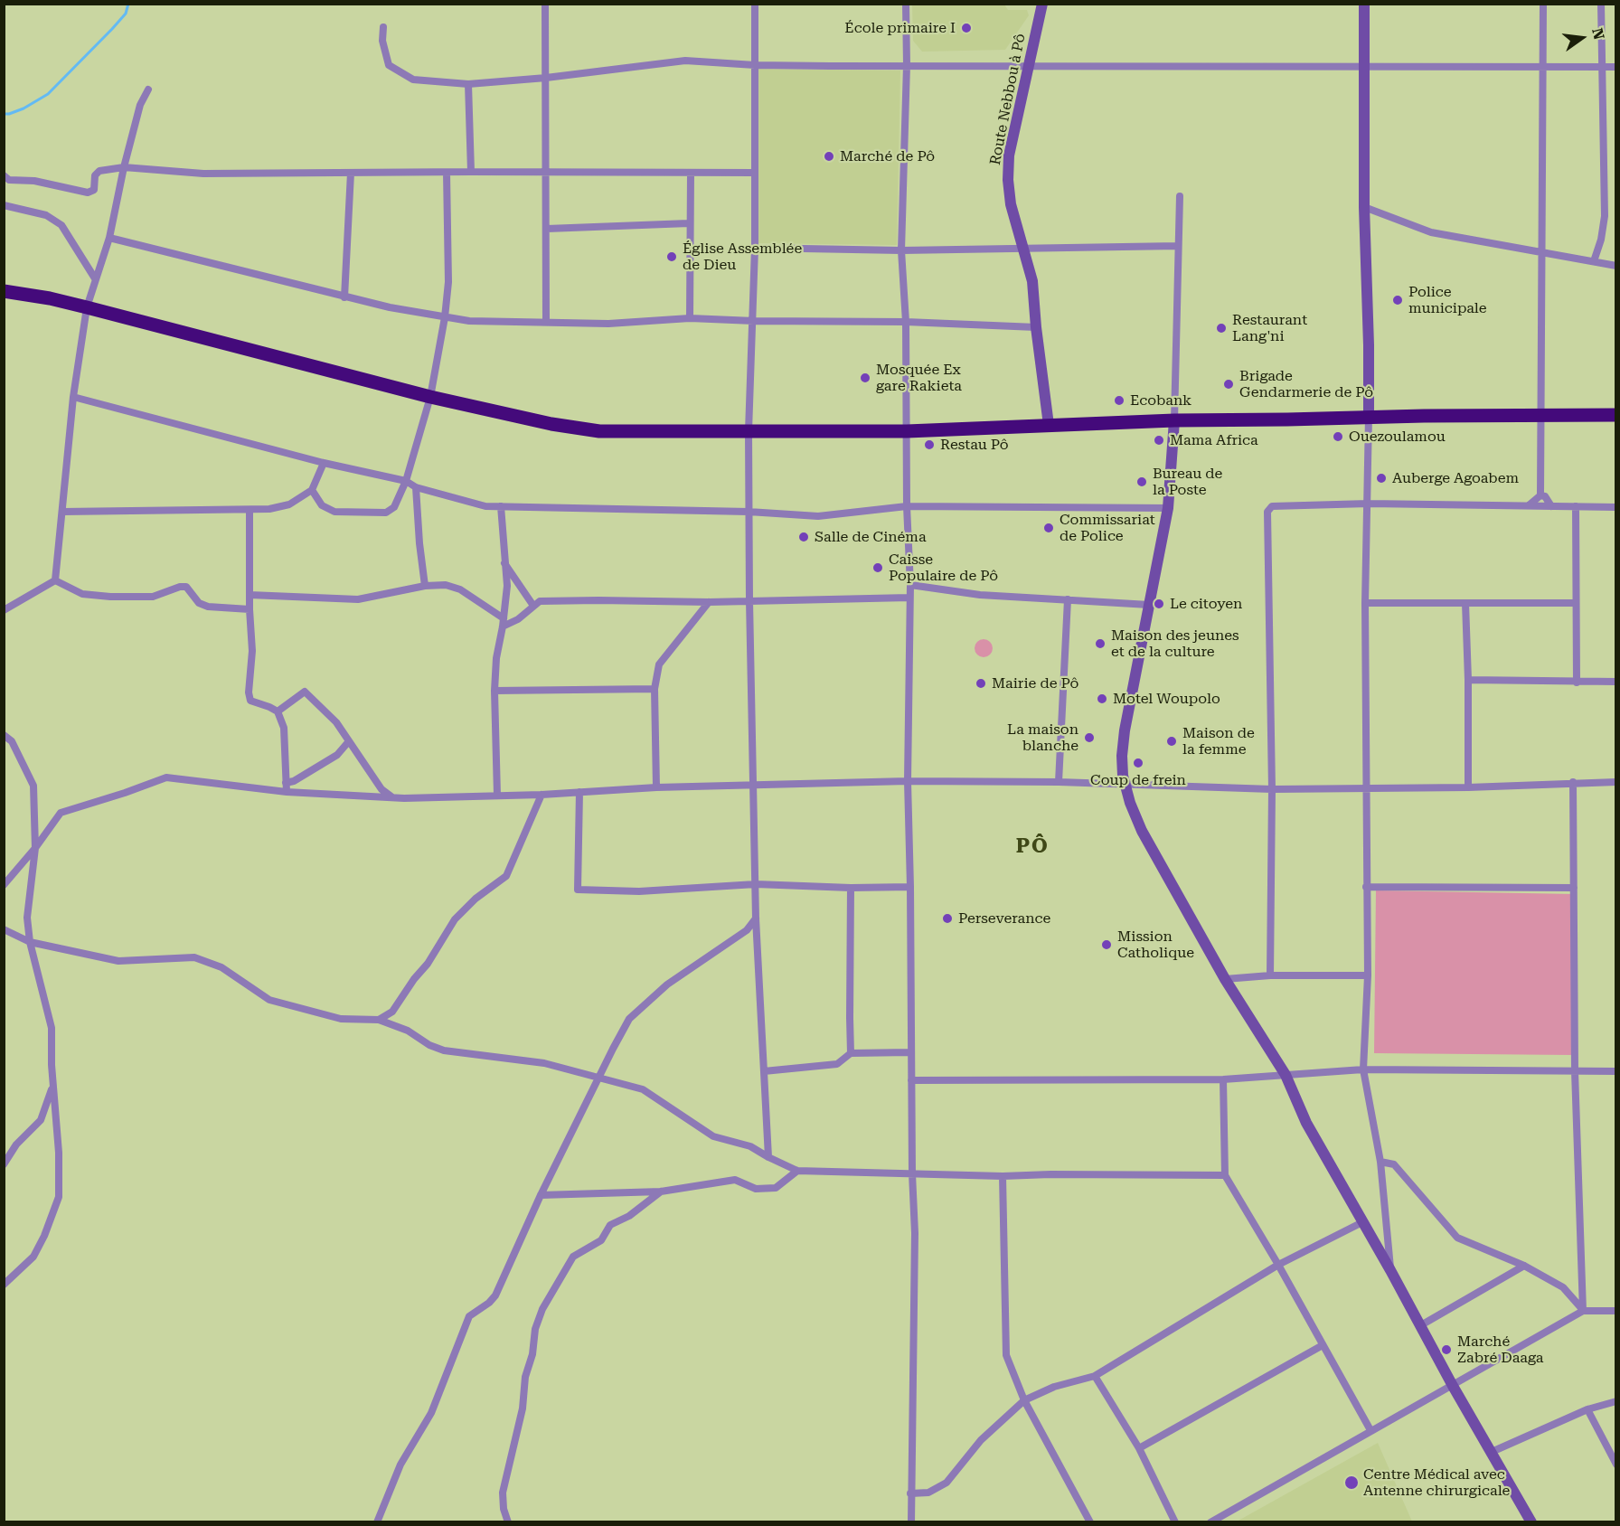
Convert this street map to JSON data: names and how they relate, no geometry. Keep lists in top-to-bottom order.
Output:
{
  "streets": {
    "main road": ["Route Nebbou à Pô"]
  },
  "districts": ["PÔ"],
  "places": [
    "École primaire I",
    "Marché de Pô",
    "Église Assemblée de Dieu",
    "Police municipale",
    "Restaurant Lang'ni",
    "Mosquée Ex gare Rakieta",
    "Brigade Gendarmerie de Pô",
    "Ecobank",
    "Ouezoulamou",
    "Mama Africa",
    "Restau Pô",
    "Auberge Agoabem",
    "Bureau de la Poste",
    "Commissariat de Police",
    "Salle de Cinéma",
    "Caisse Populaire de Pô",
    "Le citoyen",
    "Maison des jeunes et de la culture",
    "Mairie de Pô",
    "Motel Woupolo",
    "La maison blanche",
    "Maison de la femme",
    "Coup de frein",
    "Perseverance",
    "Mission Catholique",
    "Marché Zabré Daaga",
    "Centre Médical avec Antenne chirurgicale"
  ],
  "north": "right"
}
